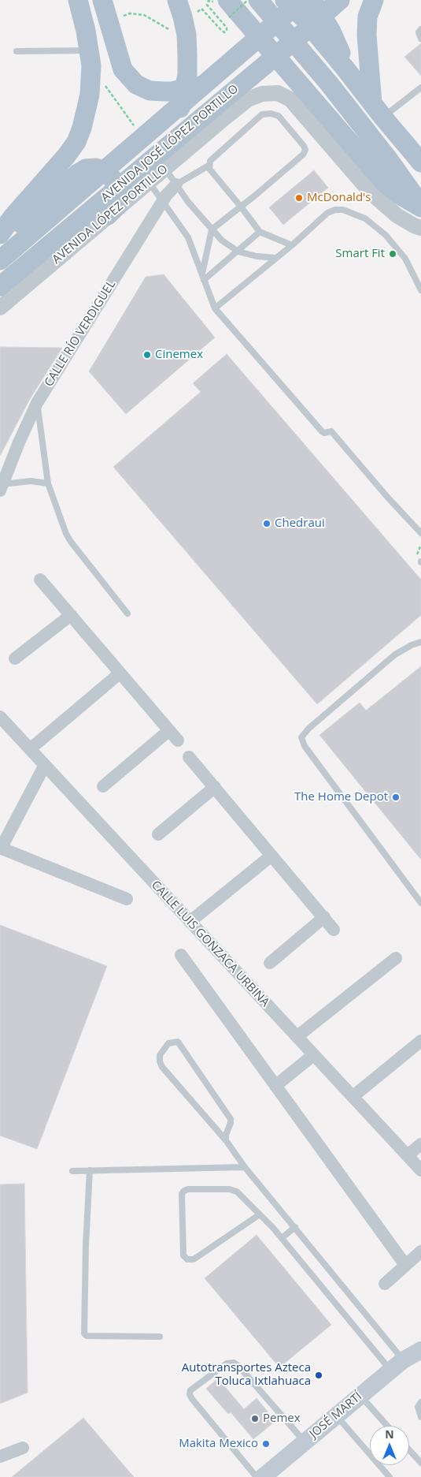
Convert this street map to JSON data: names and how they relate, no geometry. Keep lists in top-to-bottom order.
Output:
{
  "streets": {
    "main road": ["AVENIDA JOSÉ LÓPEZ PORTILLO", "JOSÉ MARTÍ"],
    "street": ["AVENIDA LÓPEZ PORTILLO", "CALLE RÍO VERDIGUEL", "CALLE LUIS GONZACA URBINA"]
  },
  "crossings": [
    ["AVENIDA JOSÉ LÓPEZ PORTILLO", "AVENIDA LÓPEZ PORTILLO"]
  ],
  "places": [
    "McDonald's",
    "Smart Fit",
    "Cinemex",
    "Chedraui",
    "The Home Depot",
    "Autotransportes Azteca Toluca Ixtlahuaca",
    "Pemex",
    "Makita Mexico"
  ],
  "north": "top"
}
